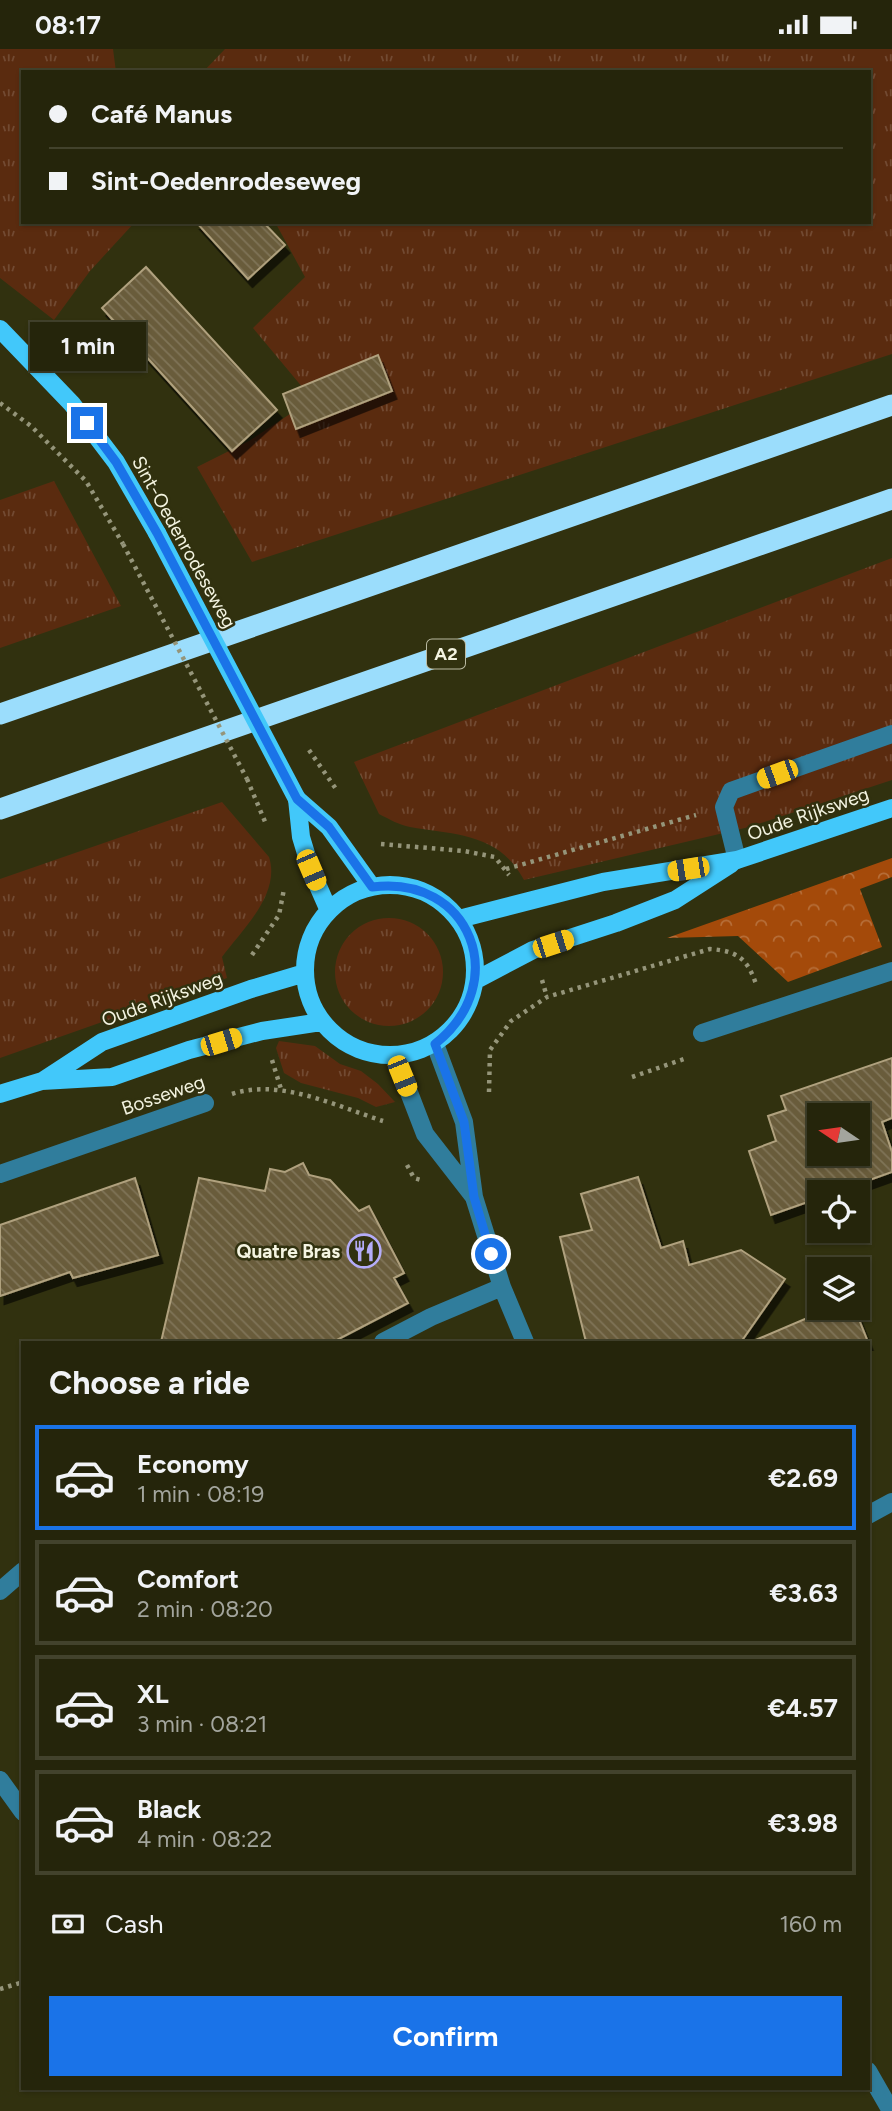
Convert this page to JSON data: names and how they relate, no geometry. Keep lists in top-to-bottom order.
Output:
{
  "streets": {
    "highway": ["A2"],
    "main road": ["Sint-Oedenrodeseweg", "Oude Rijksweg"],
    "street": ["Bosseweg"]
  },
  "crossings": [
    ["Sint-Oedenrodeseweg", "Oude Rijksweg"]
  ],
  "places": {
    "restaurant": ["Quatre Bras"]
  },
  "north": "left",
  "page": {
    "status": "08:17",
    "banner": ["Café Manus", "Sint-Oedenrodeseweg"],
    "bubble": "1 min",
    "heading": "Choose a ride",
    "list": [
      {
        "name": "Economy",
        "note": "1 min · 08:19",
        "value": "€2.69"
      },
      {
        "name": "Comfort",
        "note": "2 min · 08:20",
        "value": "€3.63"
      },
      {
        "name": "XL",
        "note": "3 min · 08:21",
        "value": "€4.57"
      },
      {
        "name": "Black",
        "note": "4 min · 08:22",
        "value": "€3.98"
      }
    ],
    "pay": ["Cash", "160 m"],
    "buttons": "Confirm"
  }
}
